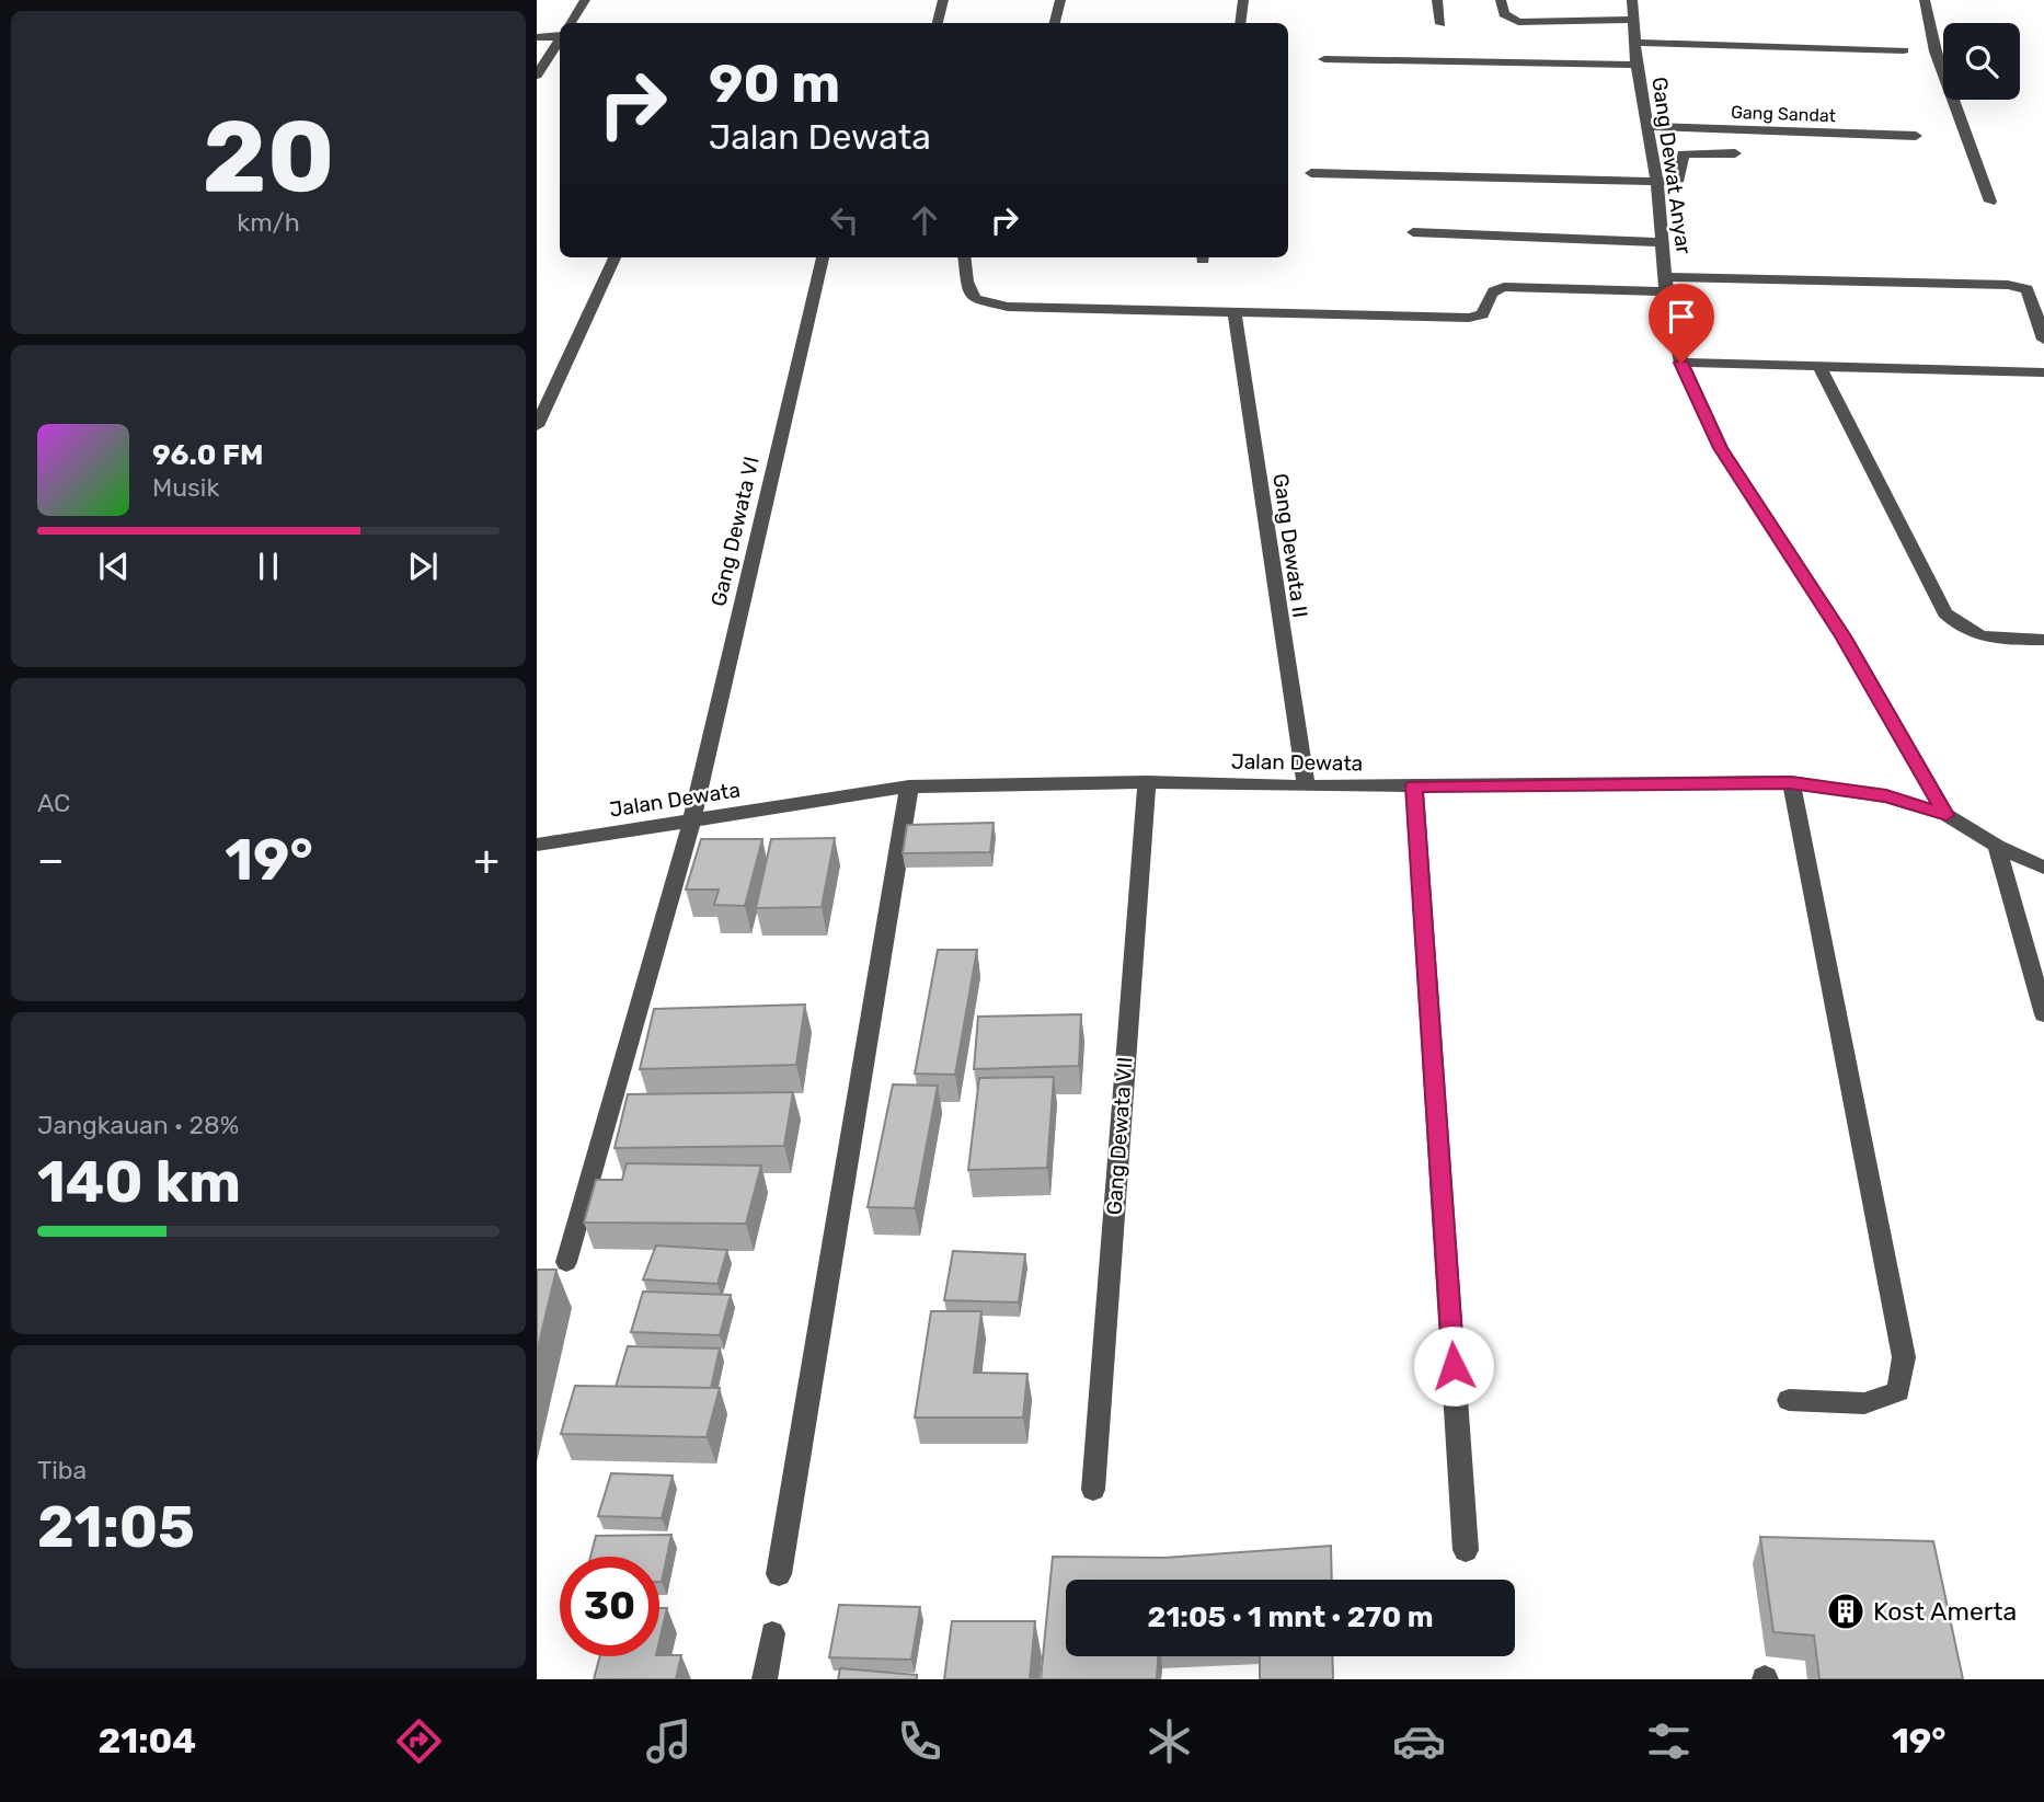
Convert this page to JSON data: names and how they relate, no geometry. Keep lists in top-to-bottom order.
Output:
{
  "streets": {
    "street": [
      "Gang Sandat",
      "Gang Dewat Anyar",
      "Gang Dewata VI",
      "Gang Dewata II",
      "Jalan Dewata",
      "Gang Dewata VII"
    ]
  },
  "crossings": [
    ["Gang Sandat", "Gang Dewat Anyar"],
    ["Gang Dewat Anyar", "Jalan Dewata"],
    ["Gang Dewata VI", "Jalan Dewata"],
    ["Gang Dewata II", "Jalan Dewata"],
    ["Jalan Dewata", "Gang Dewata VII"]
  ],
  "places": {
    "building": ["Kost Amerta"]
  },
  "page": {
    "tile": [
      ["20", "km/h"],
      "AC",
      ["Jangkauan · 28%", "140 km"],
      ["Tiba", "21:05"]
    ],
    "turn": ["90 m", "Jalan Dewata"],
    "song": ["96.0 FM", "Musik"],
    "heat": ["−", "19°", "+"],
    "limit": "30",
    "trip": "21:05 · 1 mnt · 270 m",
    "tabs": ["21:04", "19°"]
  }
}
